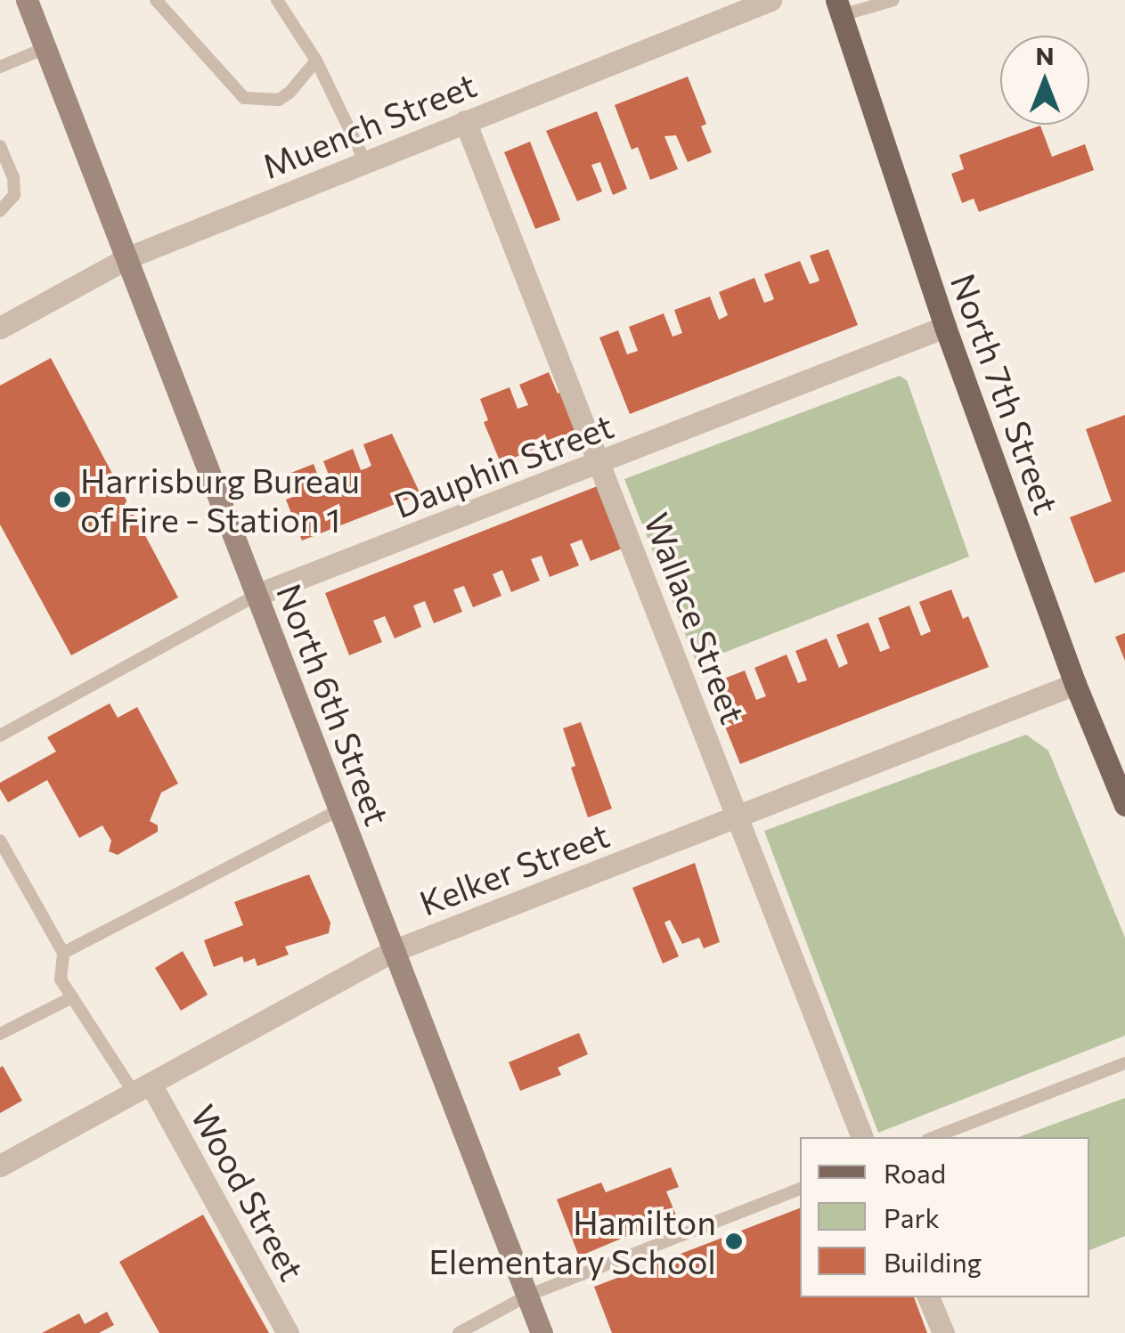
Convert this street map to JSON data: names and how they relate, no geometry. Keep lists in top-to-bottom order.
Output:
{
  "streets": {
    "main road": ["North 7th Street", "North 6th Street"],
    "street": [
      "Muench Street",
      "Dauphin Street",
      "Wallace Street",
      "Kelker Street",
      "Wood Street"
    ]
  },
  "crossings": [
    ["Muench Street", "Wallace Street"],
    ["Muench Street", "North 6th Street"],
    ["North 7th Street", "Dauphin Street"],
    ["North 7th Street", "Kelker Street"],
    ["Dauphin Street", "Wallace Street"],
    ["Dauphin Street", "North 6th Street"],
    ["Wallace Street", "Kelker Street"],
    ["North 6th Street", "Kelker Street"],
    ["Kelker Street", "Wood Street"]
  ],
  "places": ["Harrisburg Bureau of Fire - Station 1", "Hamilton Elementary School"],
  "legend": ["Road", "Park", "Building"],
  "north": "top"
}
